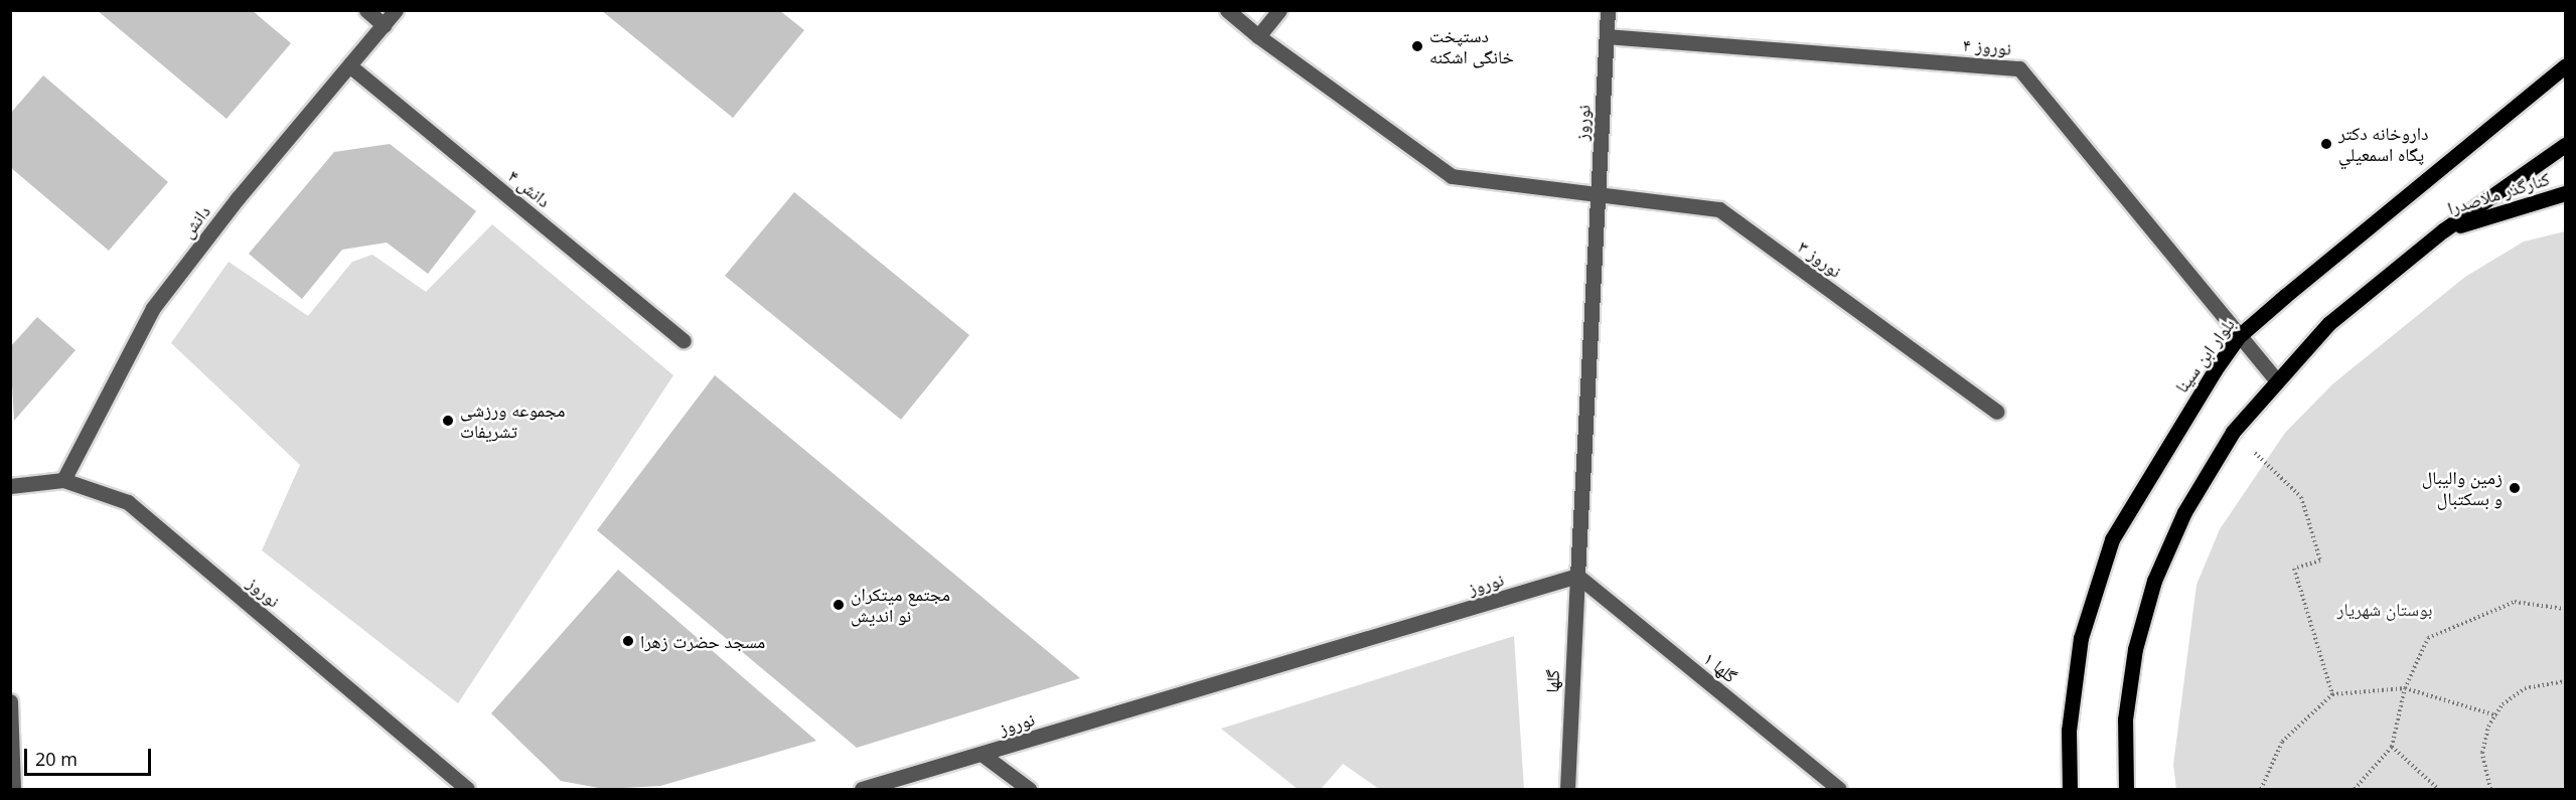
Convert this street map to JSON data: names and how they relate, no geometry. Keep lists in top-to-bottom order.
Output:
{
  "streets": {
    "main road": ["کنارگذر ملاصدرا", "بلوار ابن سینا"],
    "street": [
      "نوروز ۴",
      "نوروز",
      "دانش ۴",
      "دانش",
      "نوروز ۳",
      "گلها ۱",
      "گلها"
    ]
  },
  "crossings": [
    ["نوروز ۴", "نوروز"],
    ["نوروز ۴", "بلوار ابن سینا"],
    ["نوروز", "دانش"],
    ["نوروز", "نوروز ۳"],
    ["نوروز", "گلها ۱"],
    ["نوروز", "گلها"],
    ["دانش ۴", "دانش"],
    ["گلها ۱", "گلها"]
  ],
  "parks": ["بوستان شهریار"],
  "places": [
    "دستپخت خانگی اشکنه",
    "داروخانه دكتر پگاه اسمعيلي",
    "مجموعه ورزشی تشریفات",
    "زمین والیبال و بسکتبال",
    "مجتمع میتکران نو اندیش",
    "مسجد حضرت زهرا"
  ],
  "scale_bar": "20 m"
}
